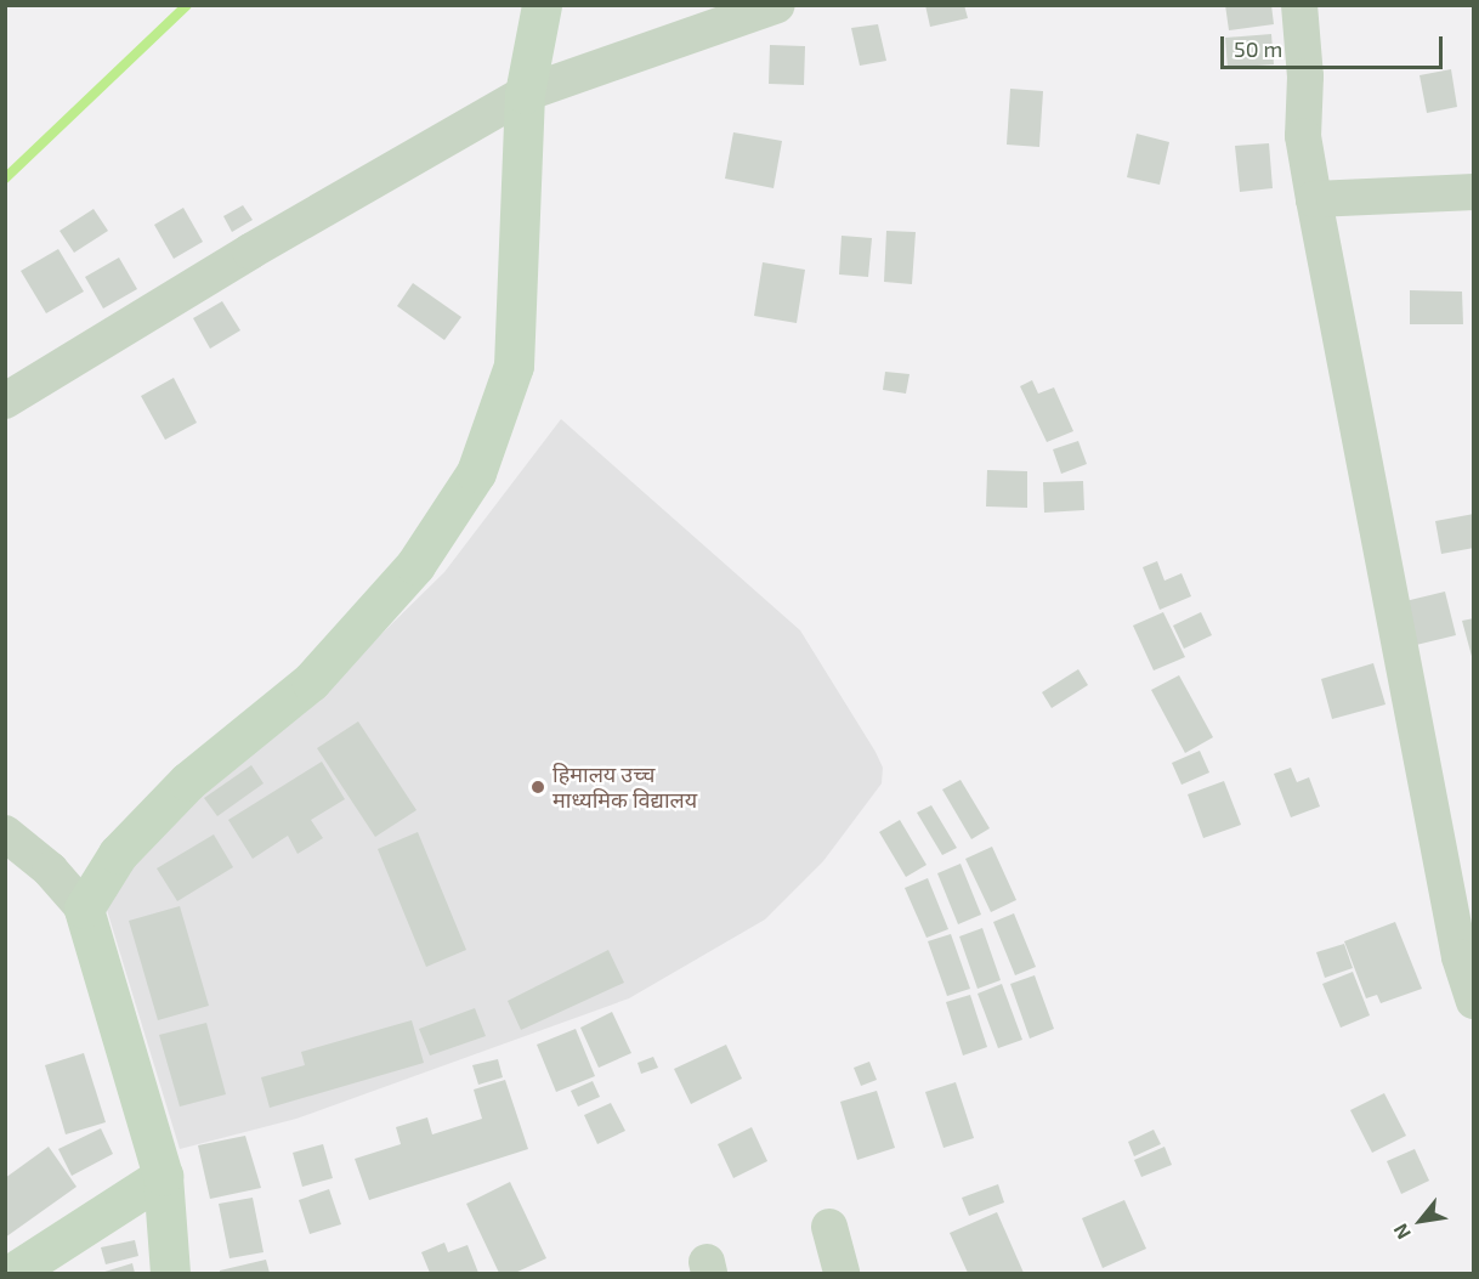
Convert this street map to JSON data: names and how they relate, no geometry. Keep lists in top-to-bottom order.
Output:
{
  "places": ["हिमालय उच्च माध्यमिक विद्यालय"],
  "scale_bar": "50 m",
  "north": "bottom left"
}
